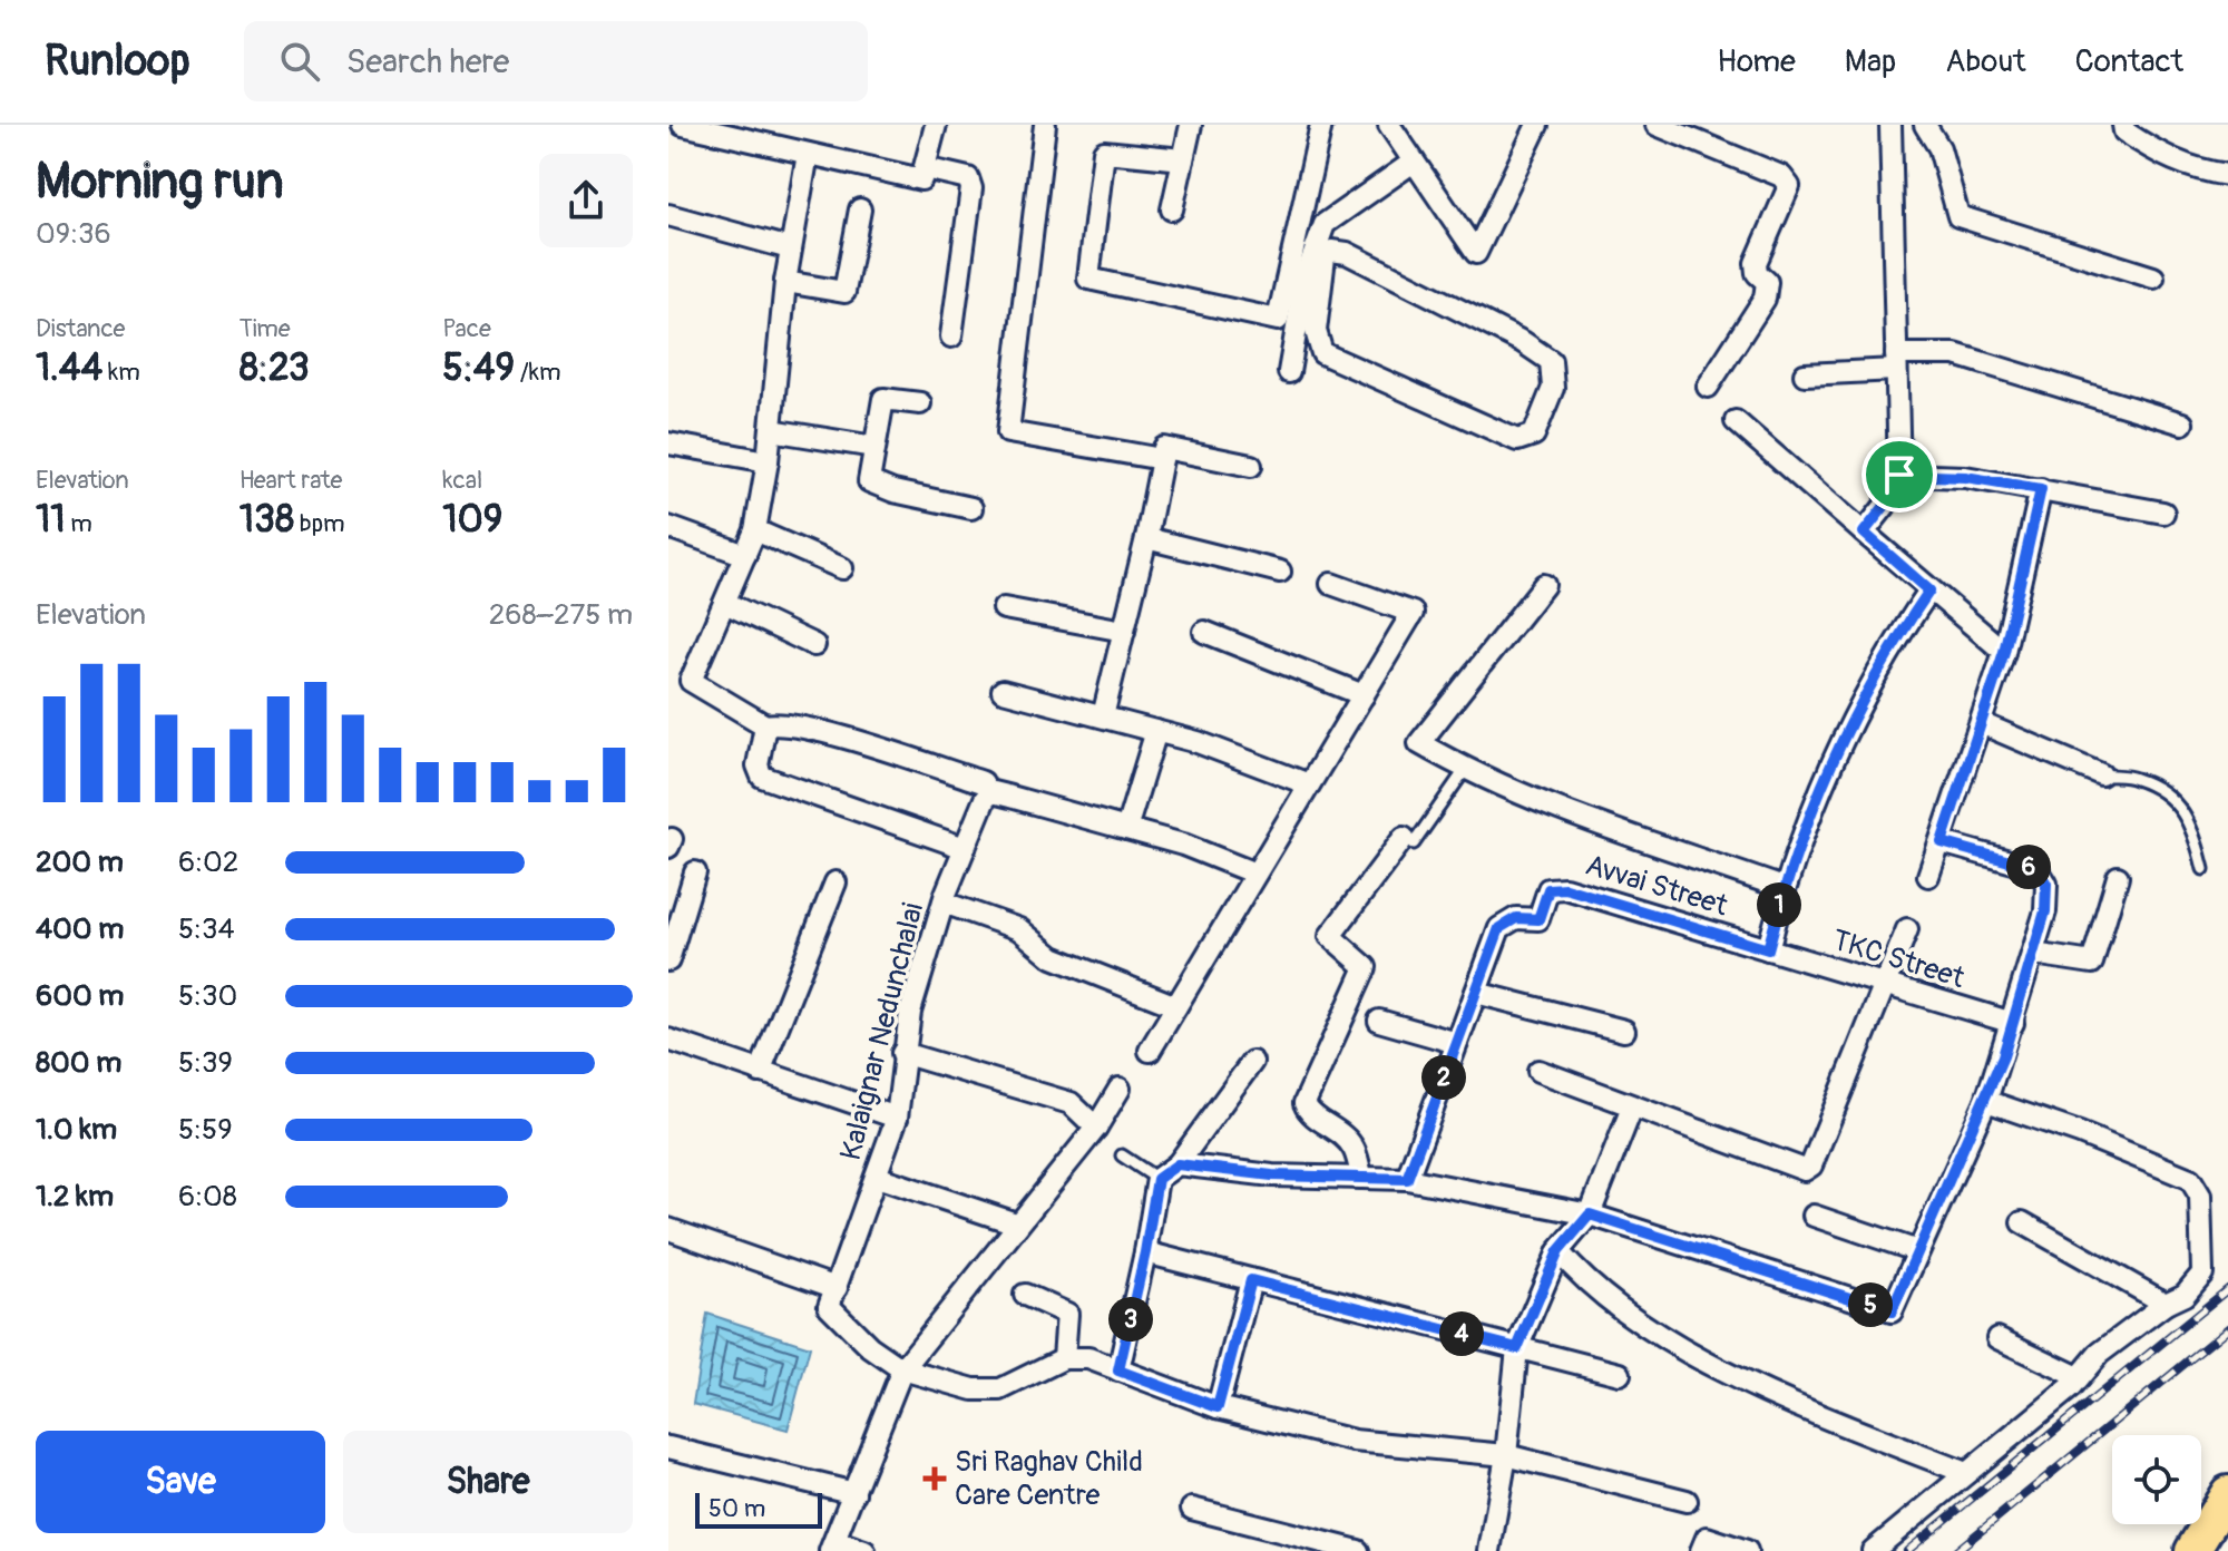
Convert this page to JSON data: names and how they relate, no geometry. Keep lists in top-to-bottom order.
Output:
{
  "streets": {
    "street": ["Avvai Street", "TKC Street", "Kalaignar Nedunchalai"]
  },
  "crossings": [
    ["Avvai Street", "TKC Street"]
  ],
  "places": {
    "health": ["Sri Raghav Child Care Centre"]
  },
  "scale_bar": "50 m",
  "page": {
    "header": "Runloop",
    "search": "Search here",
    "nav": [
      "Home",
      "Map",
      "About",
      "Contact"
    ],
    "heading": ["Morning run", "09:36"],
    "stats": [
      ["Distance", "1.44 km"],
      ["Time", "8:23"],
      ["Pace", "5:49 /km"],
      ["Elevation", "11 m"],
      ["Heart rate", "138 bpm"],
      ["kcal", "109"]
    ],
    "chart": ["Elevation", "268–275 m"],
    "list": [
      {
        "name": "200 m",
        "note": "6:02"
      },
      {
        "name": "400 m",
        "note": "5:34"
      },
      {
        "name": "600 m",
        "note": "5:30"
      },
      {
        "name": "800 m",
        "note": "5:39"
      },
      {
        "name": "1.0 km",
        "note": "5:59"
      },
      {
        "name": "1.2 km",
        "note": "6:08"
      }
    ],
    "pins": [
      "6",
      "1",
      "2",
      "5",
      "3",
      "4"
    ],
    "buttons": ["Save", "Share"],
    "scale": "50 m"
  }
}
